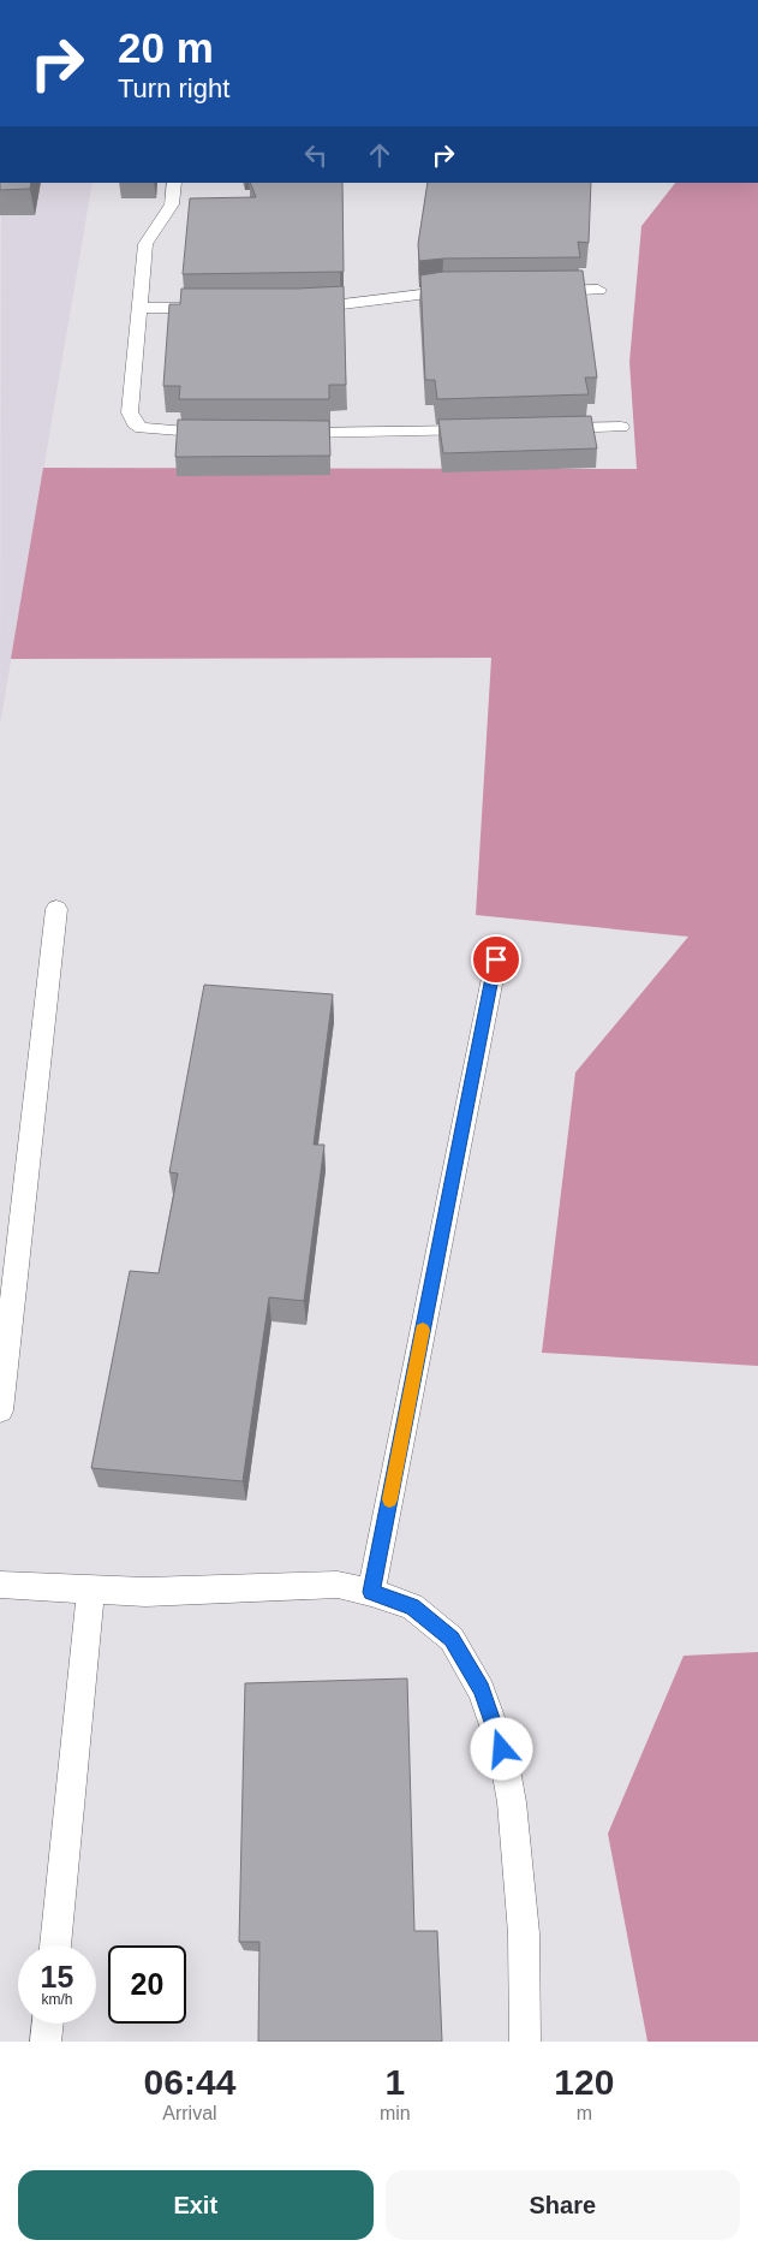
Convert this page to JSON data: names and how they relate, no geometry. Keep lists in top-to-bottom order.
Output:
{
  "page": {
    "turn": ["20 m", "Turn right"],
    "speed": "15 km/h",
    "limit": "20",
    "eta": [
      "06:44",
      "Arrival",
      "1",
      "min",
      "120",
      "m"
    ],
    "buttons": ["Exit", "Share"]
  }
}
